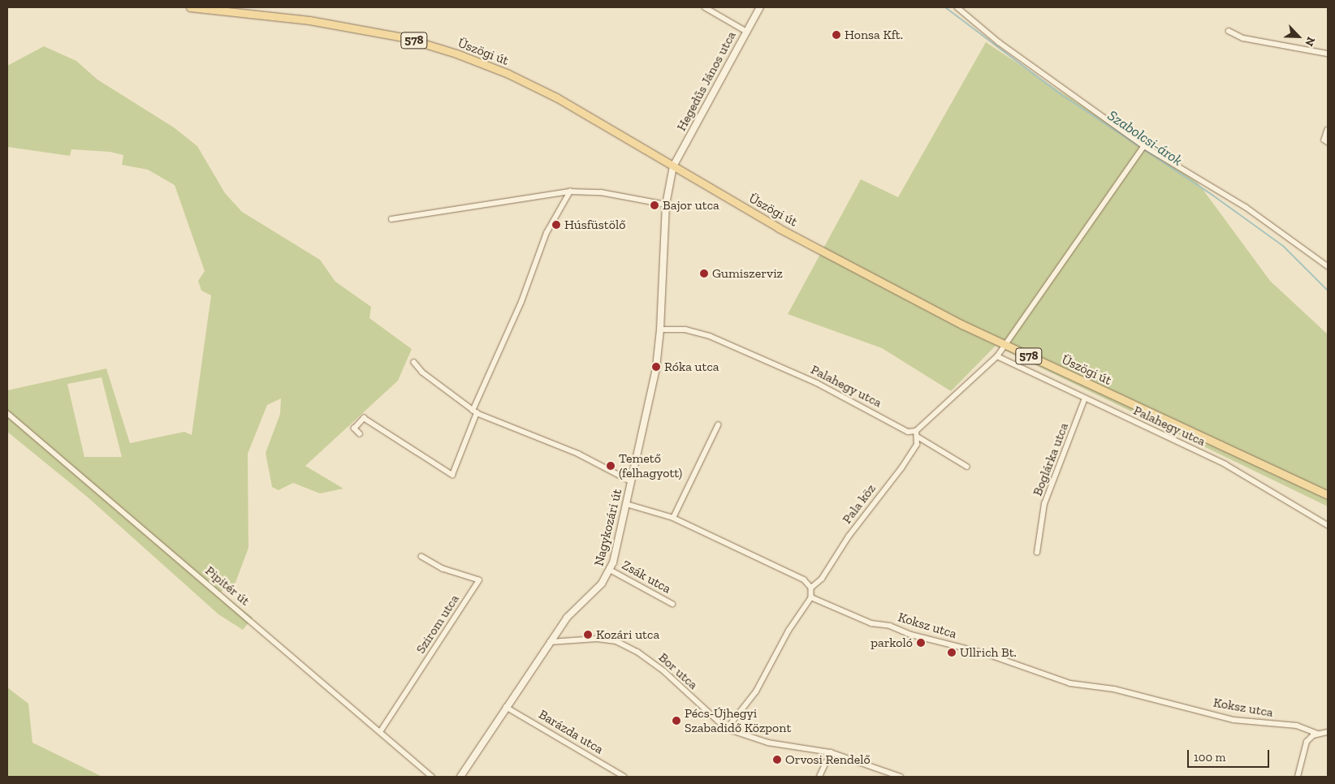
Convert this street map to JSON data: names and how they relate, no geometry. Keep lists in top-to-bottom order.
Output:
{
  "streets": {
    "main road": ["578", "Üszögi út"],
    "street": [
      "Hegedűs János utca",
      "Palahegy utca",
      "Boglárka utca",
      "Pala köz",
      "Nagykozári út",
      "Zsák utca",
      "Pipitér út",
      "Szirom utca",
      "Koksz utca",
      "Bor utca",
      "Barázda utca"
    ]
  },
  "crossings": [
    ["Üszögi út", "Hegedűs János utca"],
    ["Üszögi út", "Nagykozári út"],
    ["Hegedűs János utca", "Nagykozári út"],
    ["Palahegy utca", "Boglárka utca"],
    ["Palahegy utca", "Nagykozári út"],
    ["Nagykozári út", "Zsák utca"],
    ["Nagykozári út", "Bor utca"],
    ["Nagykozári út", "Barázda utca"],
    ["Pipitér út", "Szirom utca"]
  ],
  "water": ["Szabolcsi-árok"],
  "places": [
    "Honsa Kft.",
    "Bajor utca",
    "Húsfüstölő",
    "Gumiszerviz",
    "Róka utca",
    "Temető (felhagyott)",
    "Kozári utca",
    "parkoló",
    "Ullrich Bt.",
    "Pécs-Újhegyi Szabadidő Központ",
    "Orvosi Rendelő"
  ],
  "scale_bar": "100 m",
  "north": "bottom right"
}
